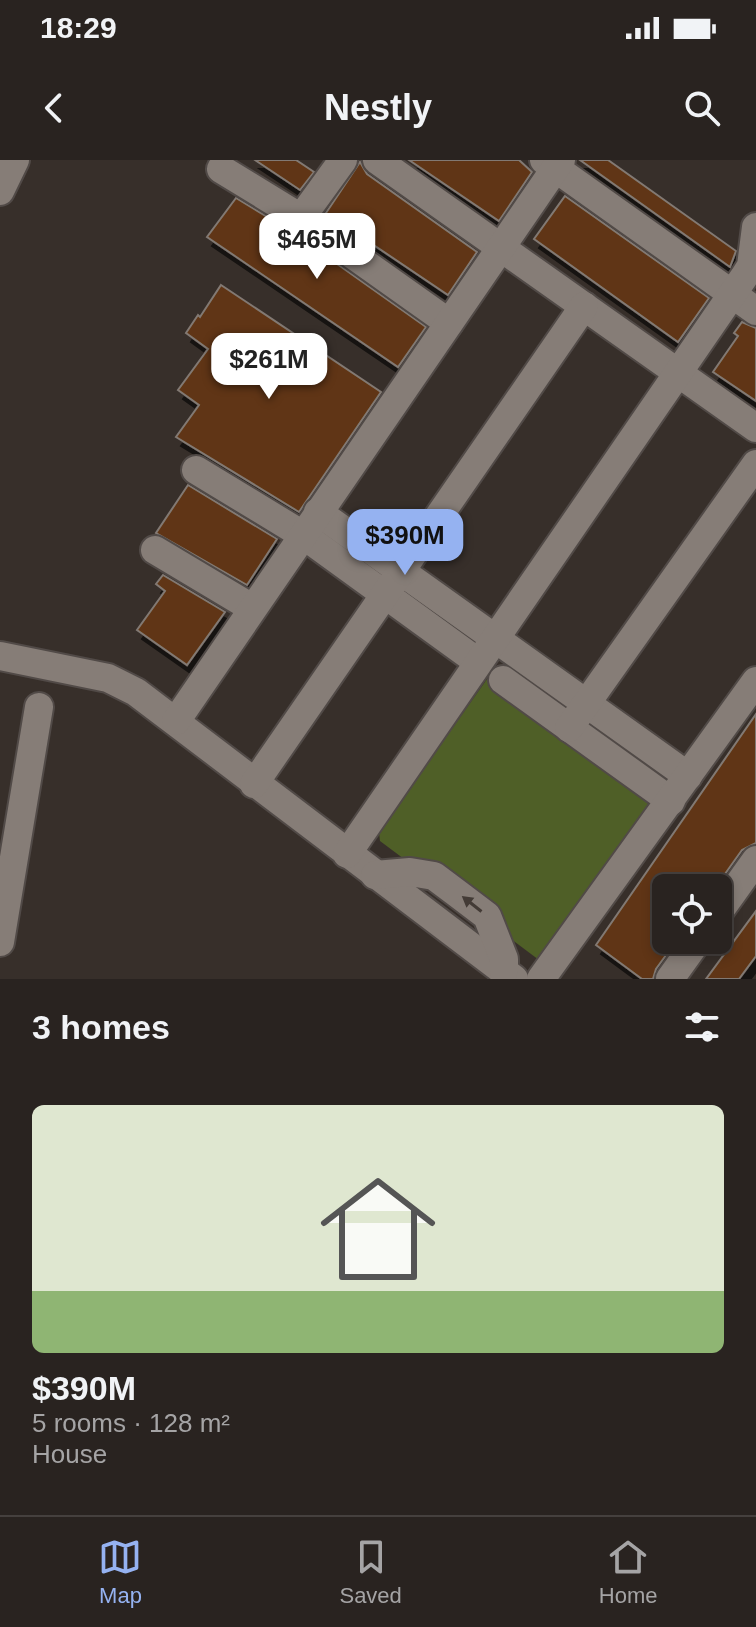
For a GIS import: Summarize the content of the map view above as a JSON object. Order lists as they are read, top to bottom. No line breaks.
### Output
{"page":{"status":"18:29","header":"Nestly","price":["$465M","$261M","$390M"],"heading":"3 homes","list":[{"name":"$390M","note":"5 rooms · 128 m² · House"}],"tabs":["Map","Saved","Home"]}}
